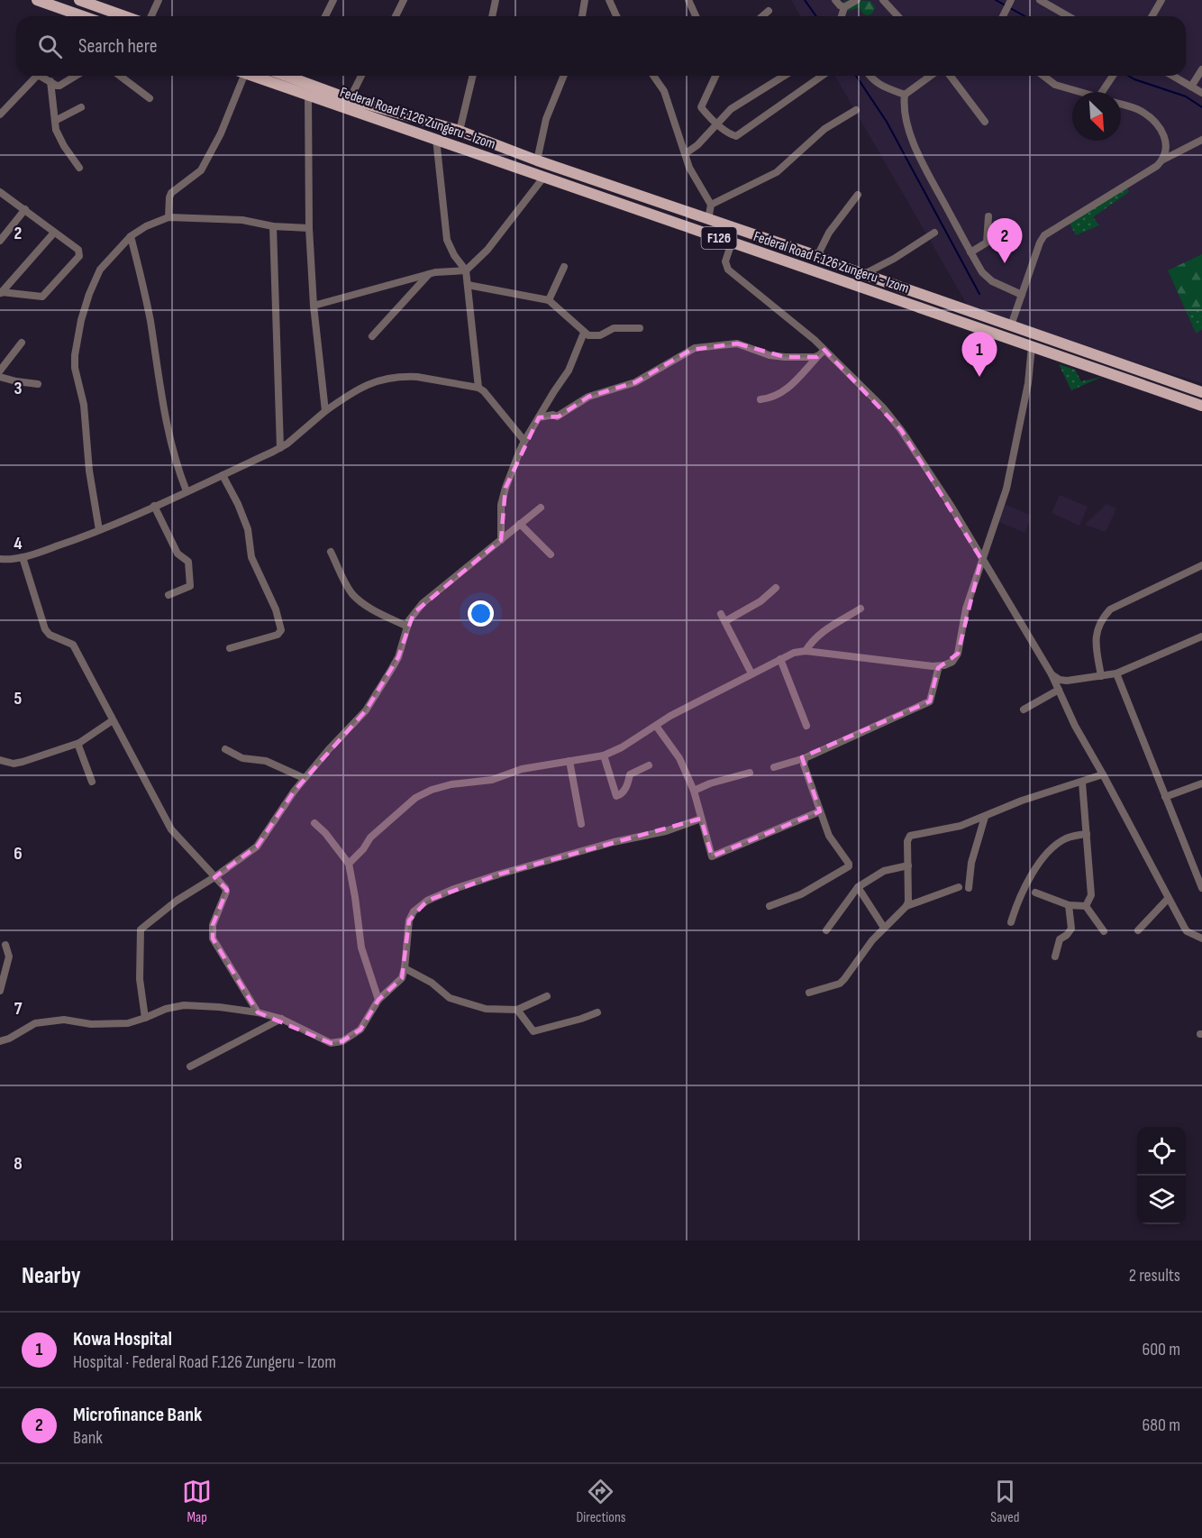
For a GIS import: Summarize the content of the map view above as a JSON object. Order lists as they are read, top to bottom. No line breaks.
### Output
{"streets":{"main road":["Federal Road F.126 Zungeru - Izom","F126"]},"north":"bottom right","page":{"search":"Search here","pins":["2","1"],"heading":["Nearby","2 results"],"list":[{"mark":"1","name":"Kowa Hospital","note":"Hospital · Federal Road F.126 Zungeru - Izom","value":"600 m"},{"mark":"2","name":"Microfinance Bank","note":"Bank","value":"680 m"}],"nav":["Map","Directions","Saved"]},"grid":{"rows":["2","3","4","5","6","7","8"]}}
